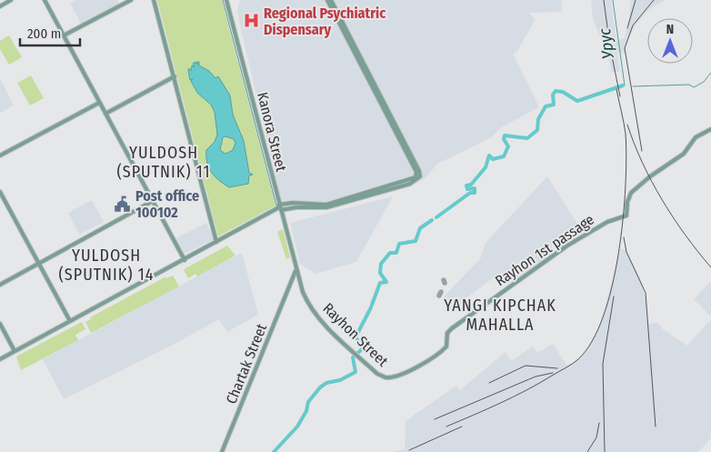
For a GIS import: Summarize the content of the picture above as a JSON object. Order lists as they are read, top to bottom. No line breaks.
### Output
{"streets":{"street":["Kanora Street","Rayhon 1st passage","Rayhon Street","Chartak Street"]},"crossings":[["Kanora Street","Rayhon Street"],["Kanora Street","Chartak Street"],["Rayhon 1st passage","Rayhon Street"],["Rayhon Street","Chartak Street"]],"districts":["YULDOSH (SPUTNIK) 11","YULDOSH (SPUTNIK) 14","YANGI KIPCHAK MAHALLA"],"water":["Урус"],"places":{"hospital":["Regional Psychiatric Dispensary"],"public building":["Post office 100102"]},"scale_bar":"200 m","north":"top"}
